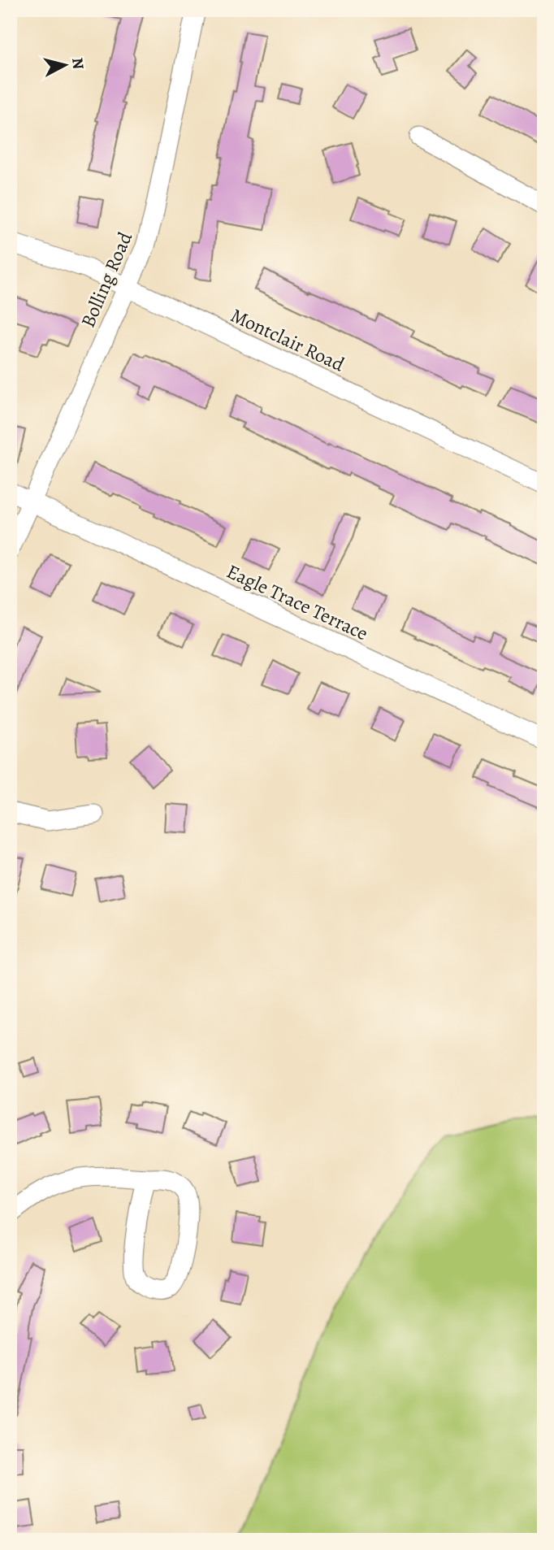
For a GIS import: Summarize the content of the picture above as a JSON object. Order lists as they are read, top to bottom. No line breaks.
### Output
{"streets":{"street":["Bolling Road","Montclair Road","Eagle Trace Terrace"]},"crossings":[["Bolling Road","Montclair Road"],["Bolling Road","Eagle Trace Terrace"]],"north":"right"}
